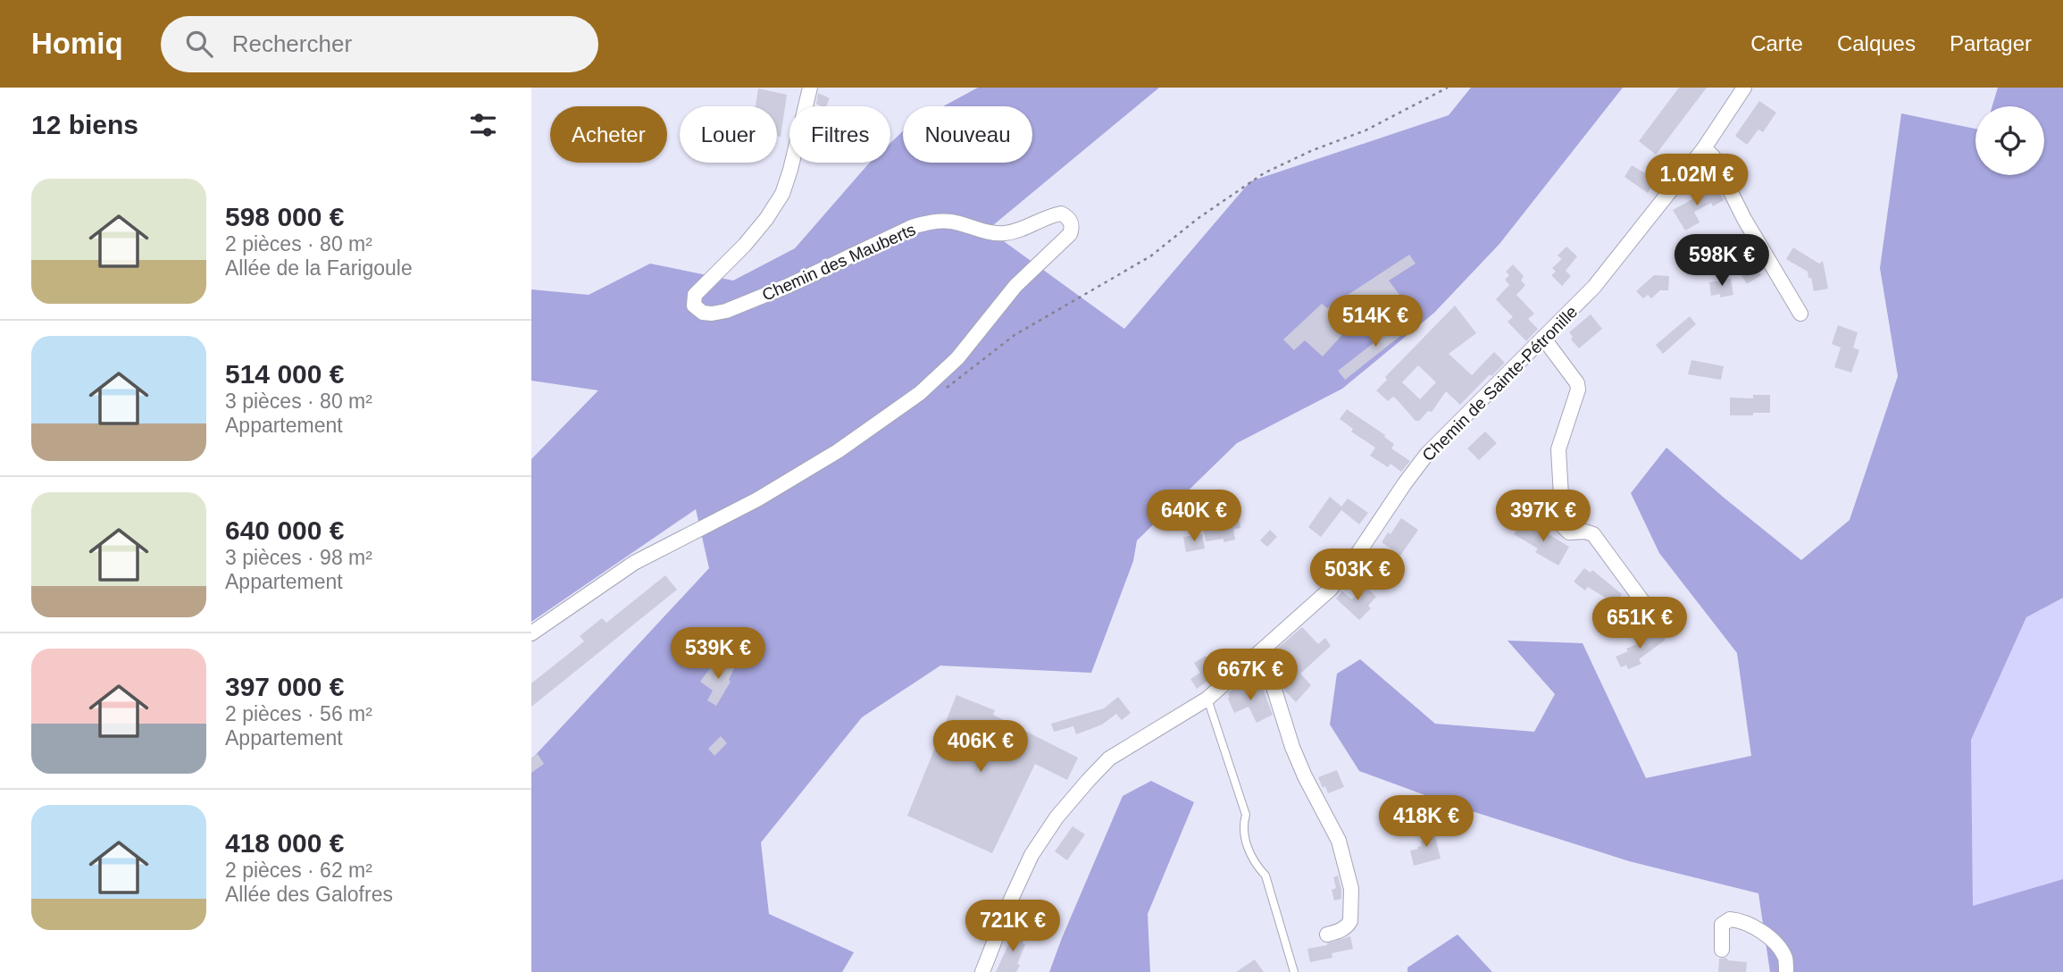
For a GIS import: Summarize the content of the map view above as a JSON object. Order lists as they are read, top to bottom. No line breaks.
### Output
{"streets":{"street":["Chemin des Mauberts","Chemin de Sainte-Pétronille"]},"page":{"header":"Homiq","search":"Rechercher","nav":["Carte","Calques","Partager"],"heading":"12 biens","chip":["Acheter","Louer","Filtres","Nouveau"],"price":["1.02M €","598K €","514K €","640K €","397K €","503K €","651K €","539K €","667K €","406K €","418K €","721K €"],"list":[{"name":"598 000 €","note":"2 pièces · 80 m² · Allée de la Farigoule"},{"name":"514 000 €","note":"3 pièces · 80 m² · Appartement"},{"name":"640 000 €","note":"3 pièces · 98 m² · Appartement"},{"name":"397 000 €","note":"2 pièces · 56 m² · Appartement"},{"name":"418 000 €","note":"2 pièces · 62 m² · Allée des Galofres"}]}}
